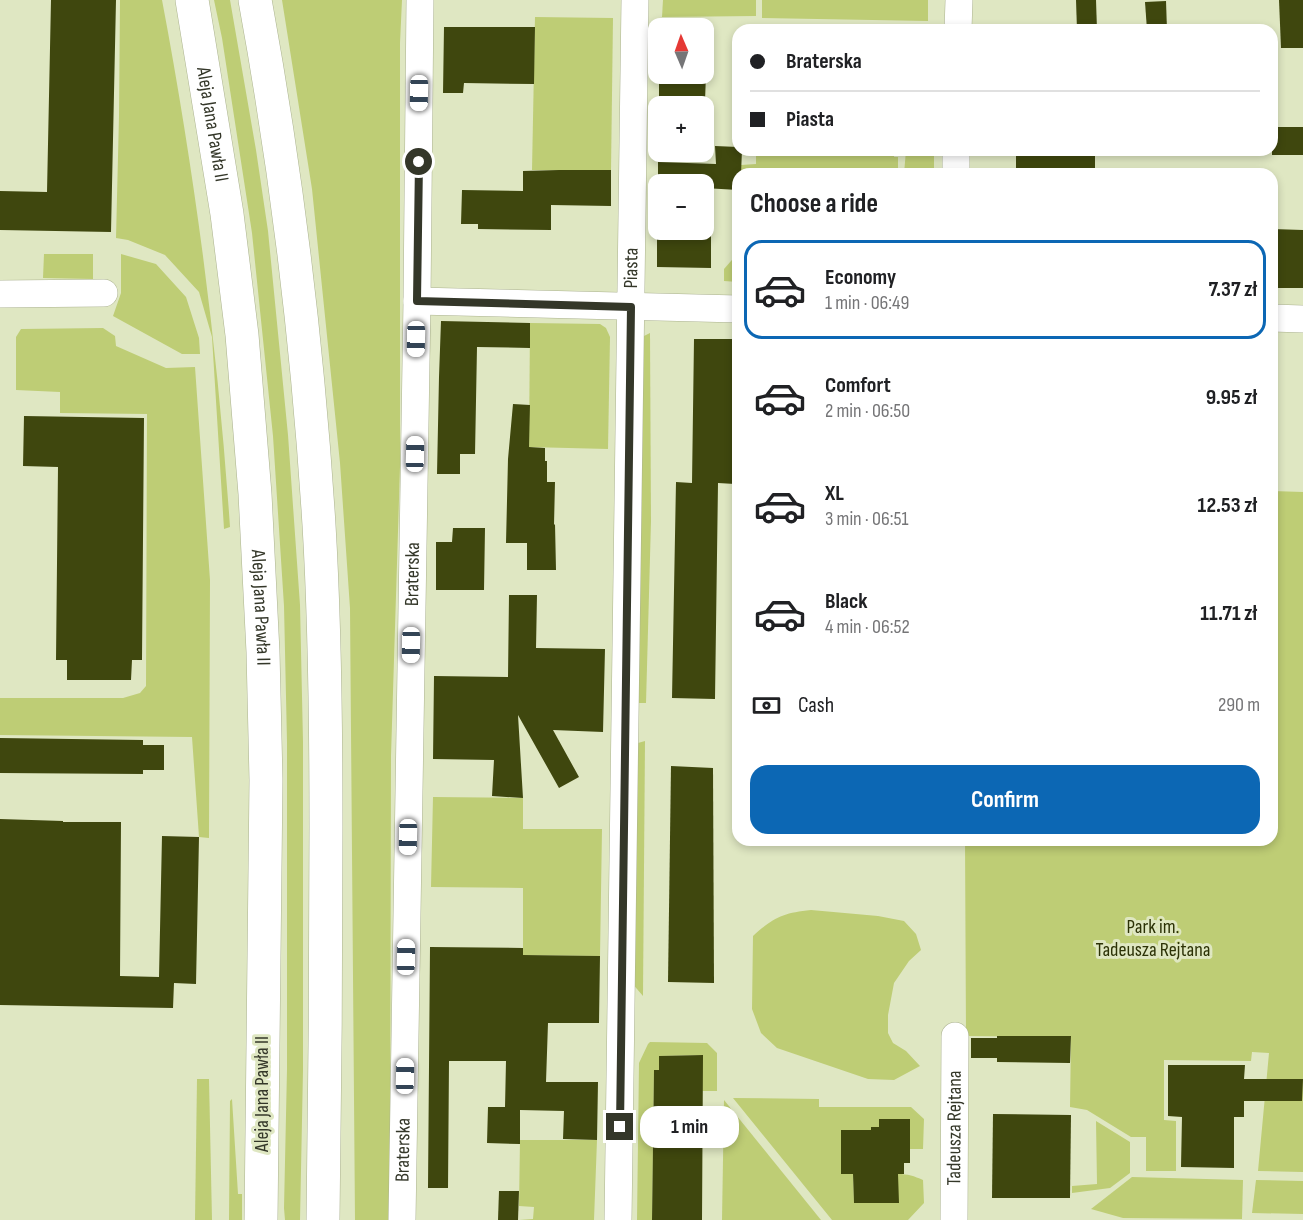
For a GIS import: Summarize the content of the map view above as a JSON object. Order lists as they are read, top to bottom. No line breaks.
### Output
{"streets":{"main road":["Aleja Jana Pawła II"],"street":["Piasta","Braterska","Tadeusza Rejtana"]},"parks":["Park im. Tadeusza Rejtana"],"north":"top","page":{"map_buttons":["+","−"],"banner":["Braterska","Piasta"],"heading":"Choose a ride","list":[{"name":"Economy","note":"1 min · 06:49","value":"7.37 zł"},{"name":"Comfort","note":"2 min · 06:50","value":"9.95 zł"},{"name":"XL","note":"3 min · 06:51","value":"12.53 zł"},{"name":"Black","note":"4 min · 06:52","value":"11.71 zł"}],"pay":["Cash","290 m"],"buttons":"Confirm","bubble":"1 min"}}
